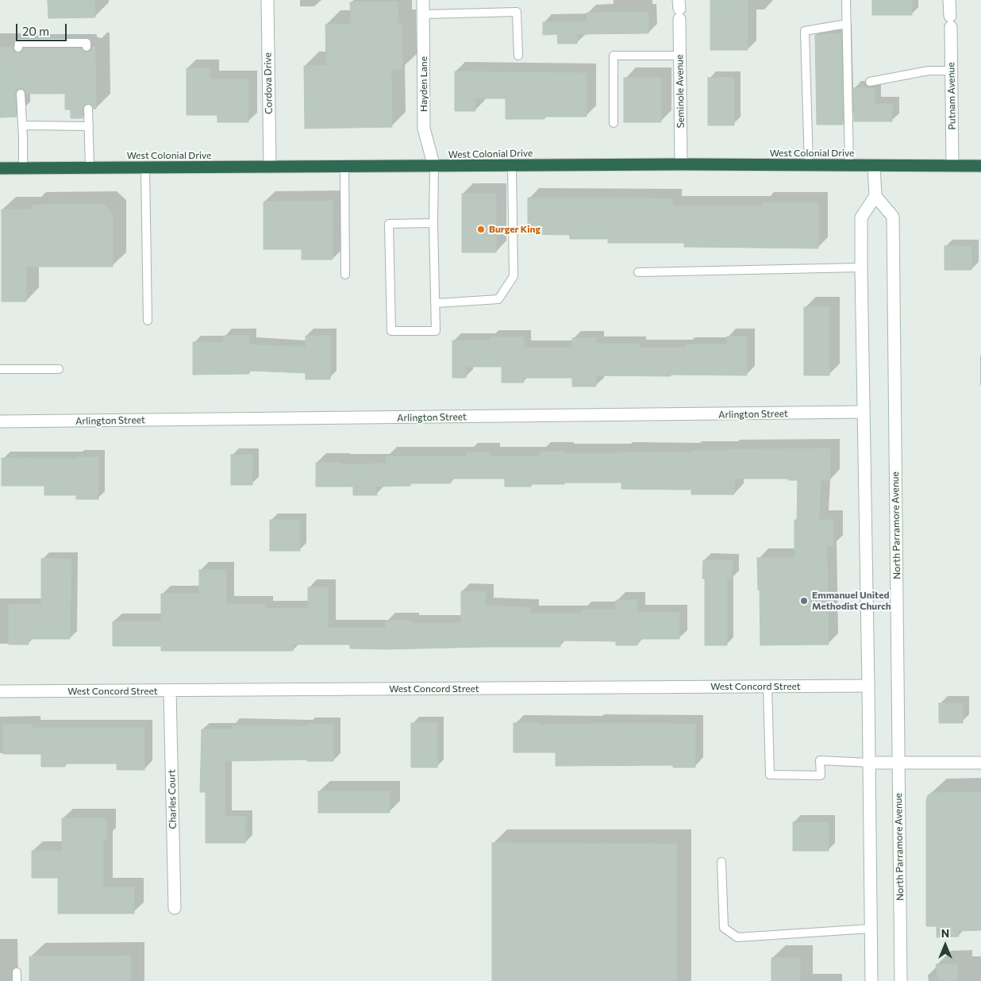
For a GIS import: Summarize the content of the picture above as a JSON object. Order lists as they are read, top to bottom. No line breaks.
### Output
{"streets":{"highway":["West Colonial Drive"],"street":["Cordova Drive","Hayden Lane","Seminole Avenue","Putnam Avenue","Arlington Street","North Parramore Avenue","West Concord Street","Charles Court"]},"crossings":[["Cordova Drive","West Colonial Drive"],["Hayden Lane","West Colonial Drive"],["Seminole Avenue","West Colonial Drive"],["Putnam Avenue","West Colonial Drive"],["West Concord Street","Charles Court"]],"places":["Burger King","Emmanuel United Methodist Church"],"scale_bar":"20 m","north":"top"}
